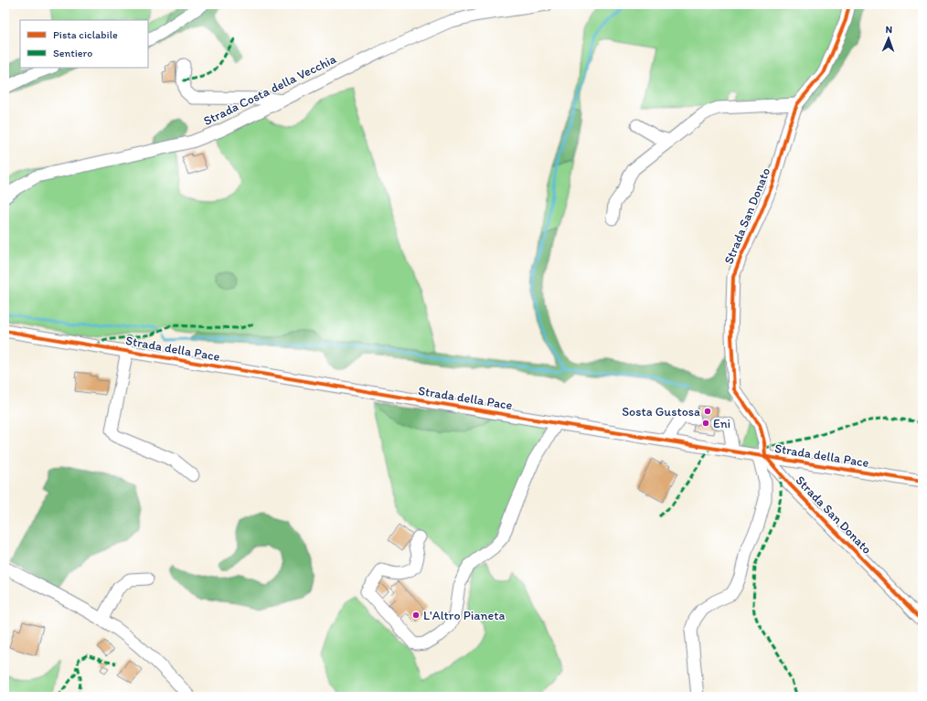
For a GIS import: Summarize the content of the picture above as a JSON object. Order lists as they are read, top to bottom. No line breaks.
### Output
{"streets":{"street":["Strada Costa della Vecchia","Strada San Donato","Strada della Pace"]},"crossings":[["Strada San Donato","Strada della Pace"]],"places":["Sosta Gustosa","Eni","L'Altro Pianeta"],"legend":["Pista ciclabile","Sentiero"],"north":"top"}
